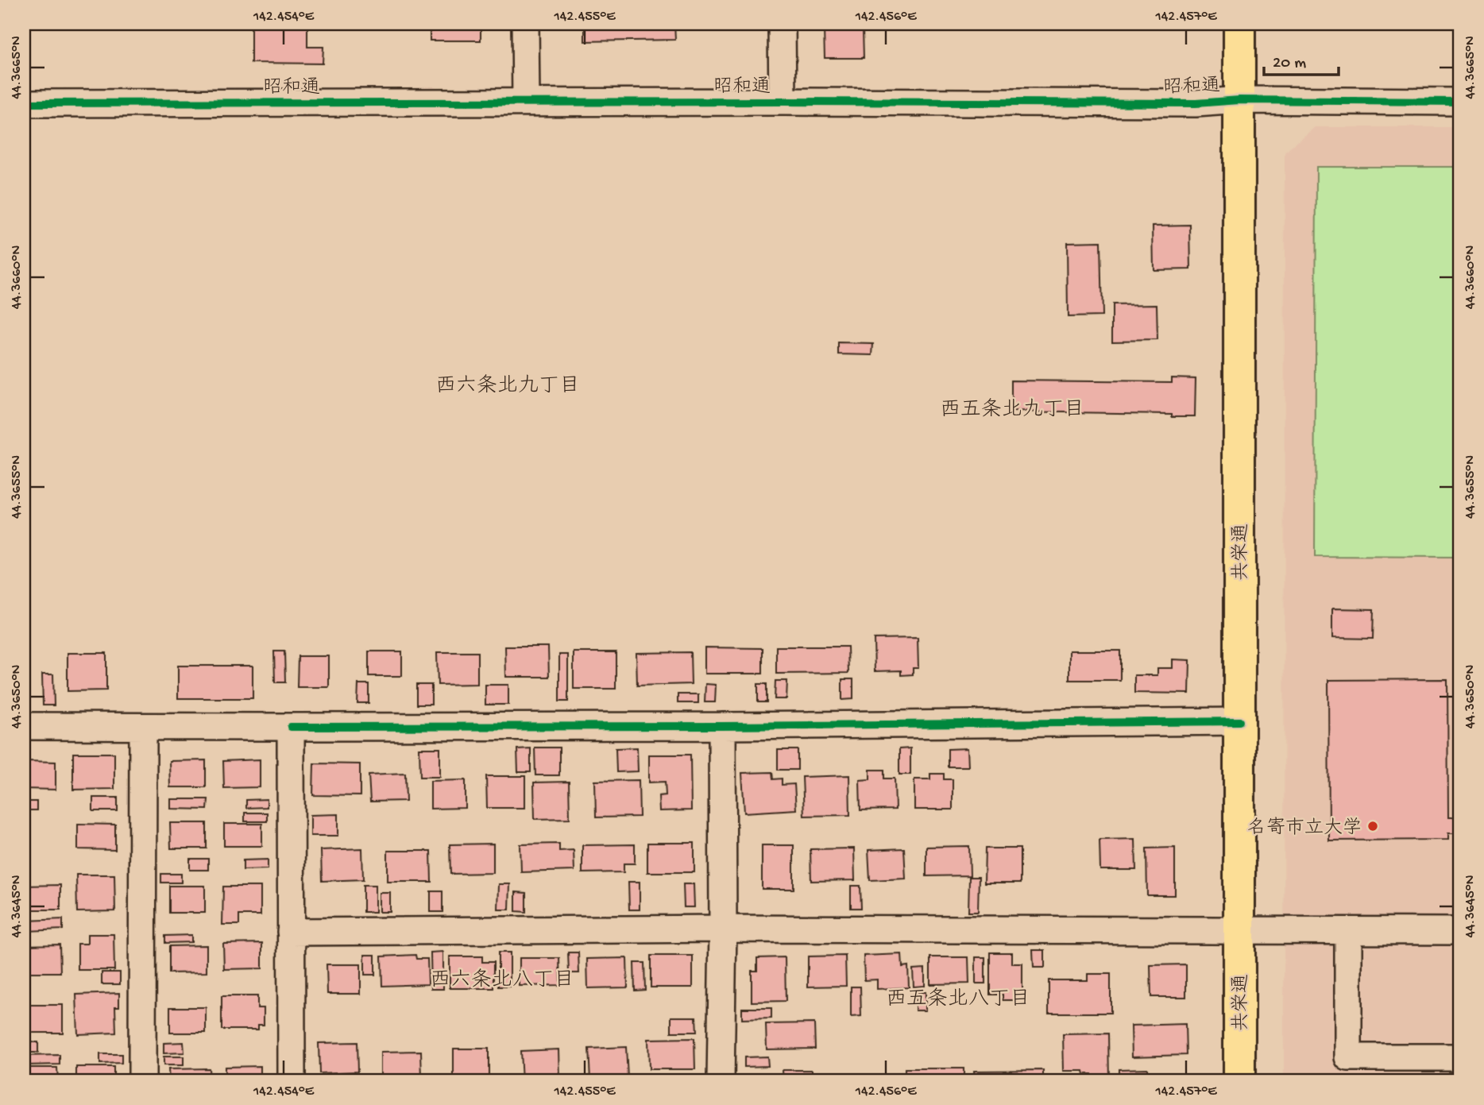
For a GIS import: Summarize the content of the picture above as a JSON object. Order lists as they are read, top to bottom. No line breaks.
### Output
{"streets":{"main road":["共栄通"],"street":["昭和通"]},"crossings":[["昭和通","共栄通"]],"districts":["西六条北九丁目","西五条北九丁目","西六条北八丁目","西五条北八丁目"],"places":["名寄市立大学"],"scale_bar":"20 m","coordinates":["142.454°E","142.455°E","142.456°E","142.457°E","44.3665°N","44.3660°N","44.3655°N","44.3650°N","44.3645°N"]}
